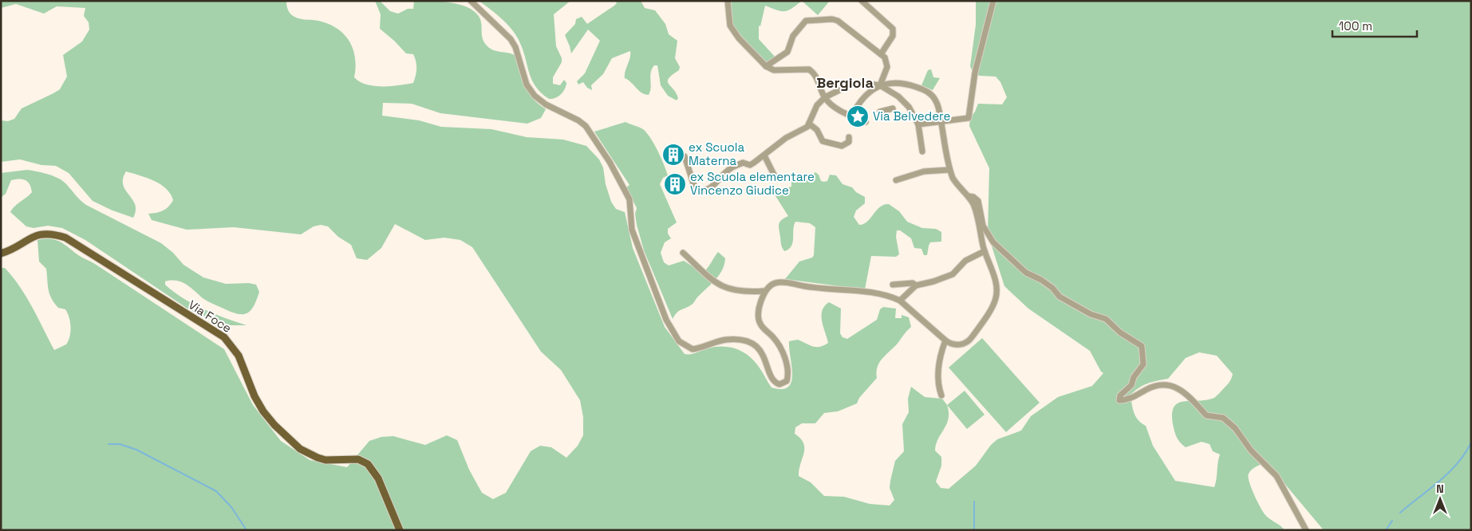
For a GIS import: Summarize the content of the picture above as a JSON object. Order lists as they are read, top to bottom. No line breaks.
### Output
{"streets":{"main road":["Via Foce"]},"districts":["Bergiola"],"places":{"place":["Via Belvedere"],"building":["ex Scuola Materna","ex Scuola elementare Vincenzo Giudice"]},"scale_bar":"100 m","north":"top"}
